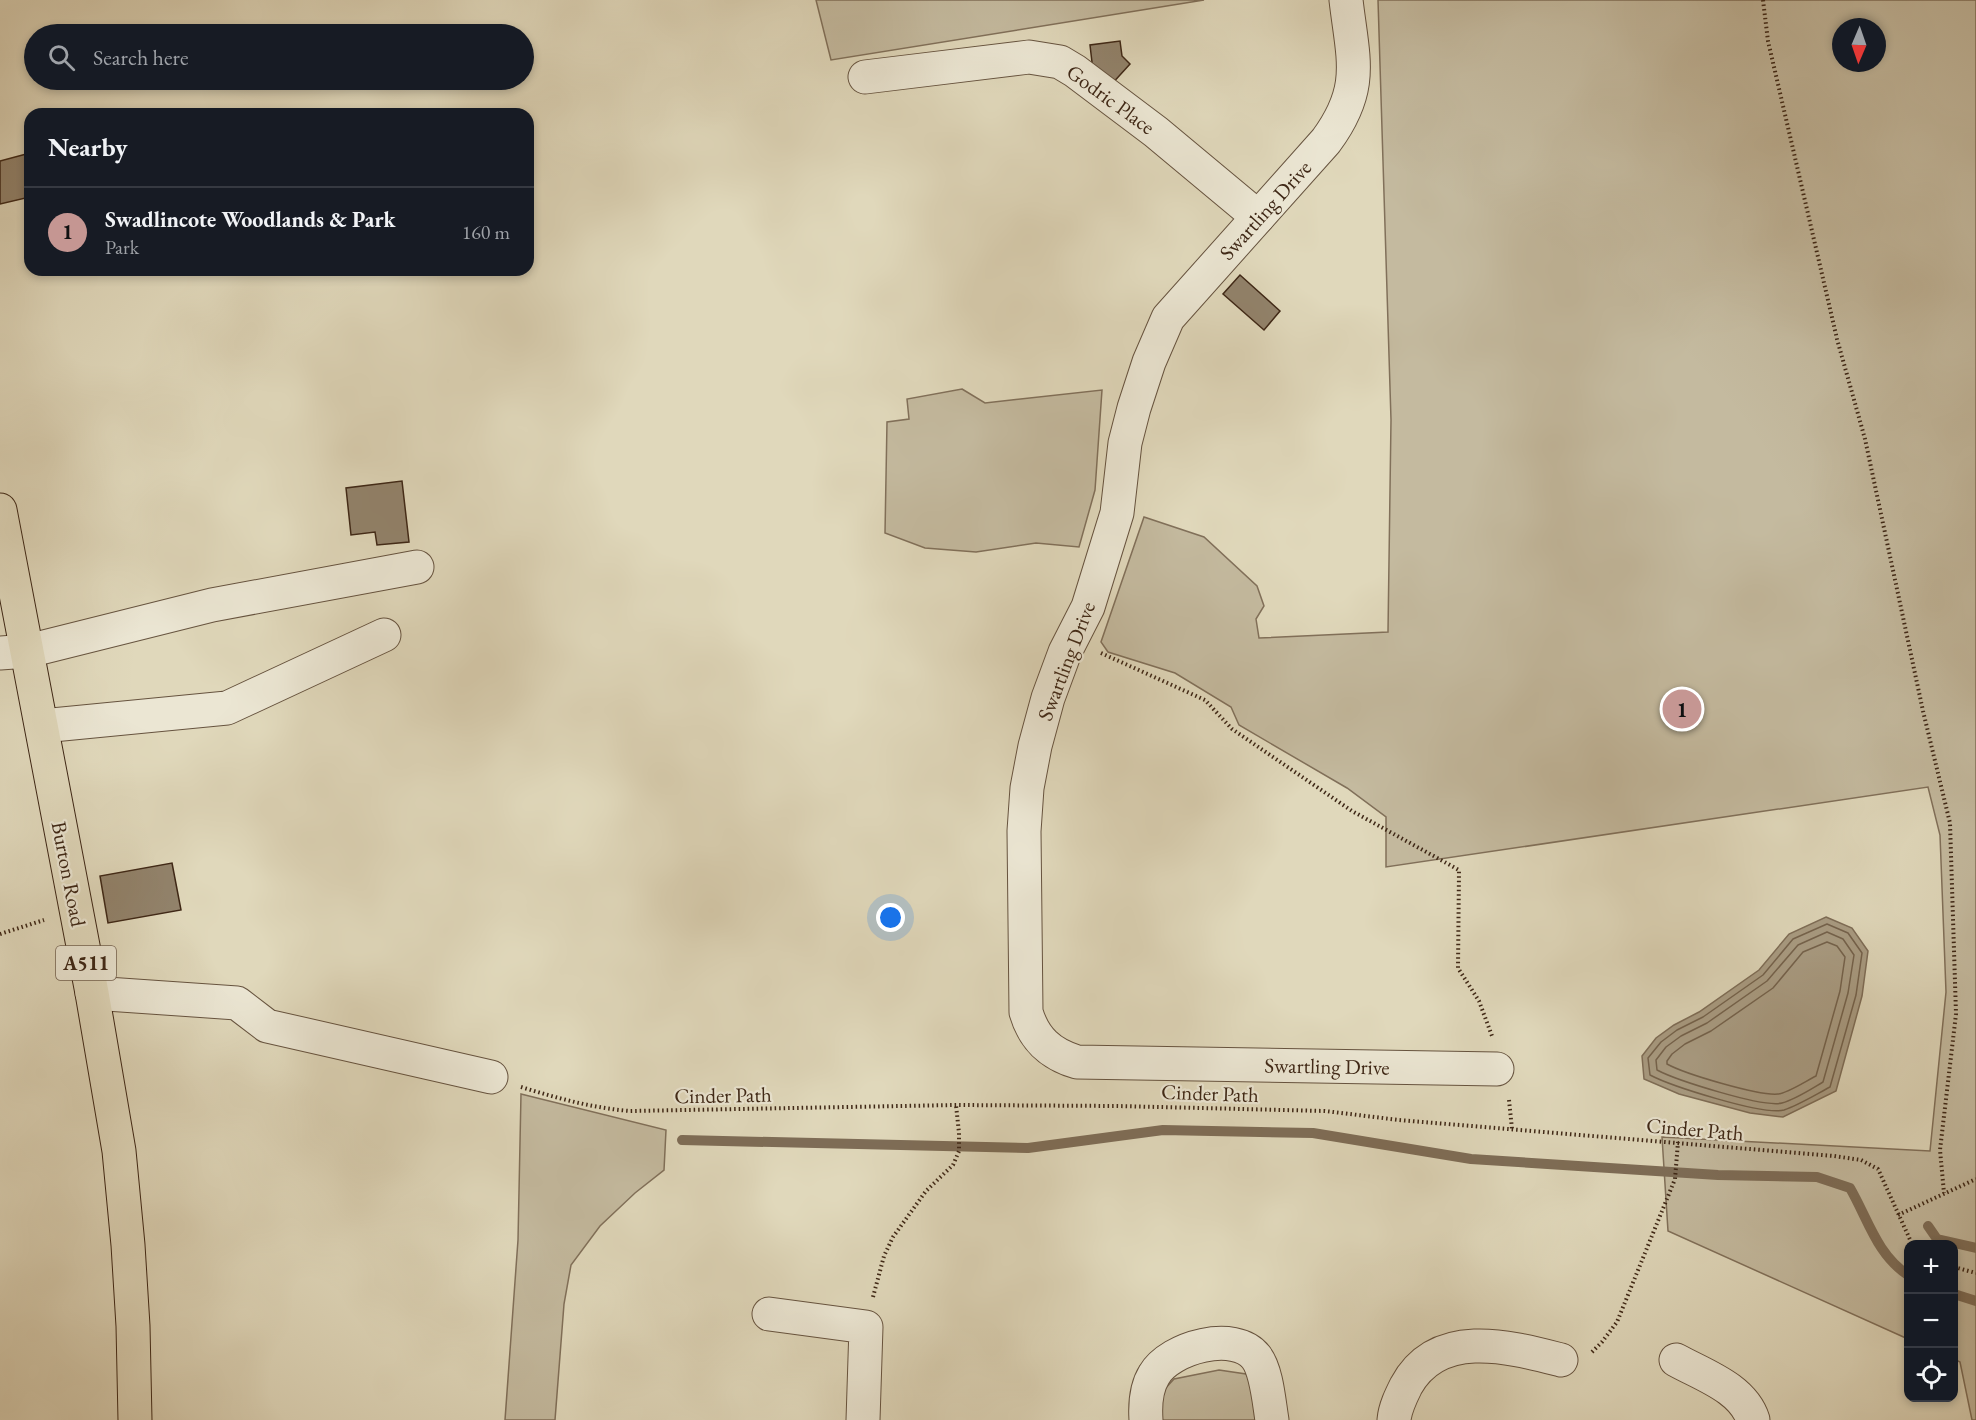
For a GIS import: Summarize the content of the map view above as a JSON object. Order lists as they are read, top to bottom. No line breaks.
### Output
{"streets":{"highway":["Burton Road","A511"],"street":["Godric Place","Swartling Drive"],"path":["Cinder Path"]},"crossings":[["Godric Place","Swartling Drive"]],"north":"bottom","page":{"search":"Search here","heading":"Nearby","list":[{"mark":"1","name":"Swadlincote Woodlands & Park","note":"Park","value":"160 m"}],"pins":"1","map_buttons":["+","−"]}}
